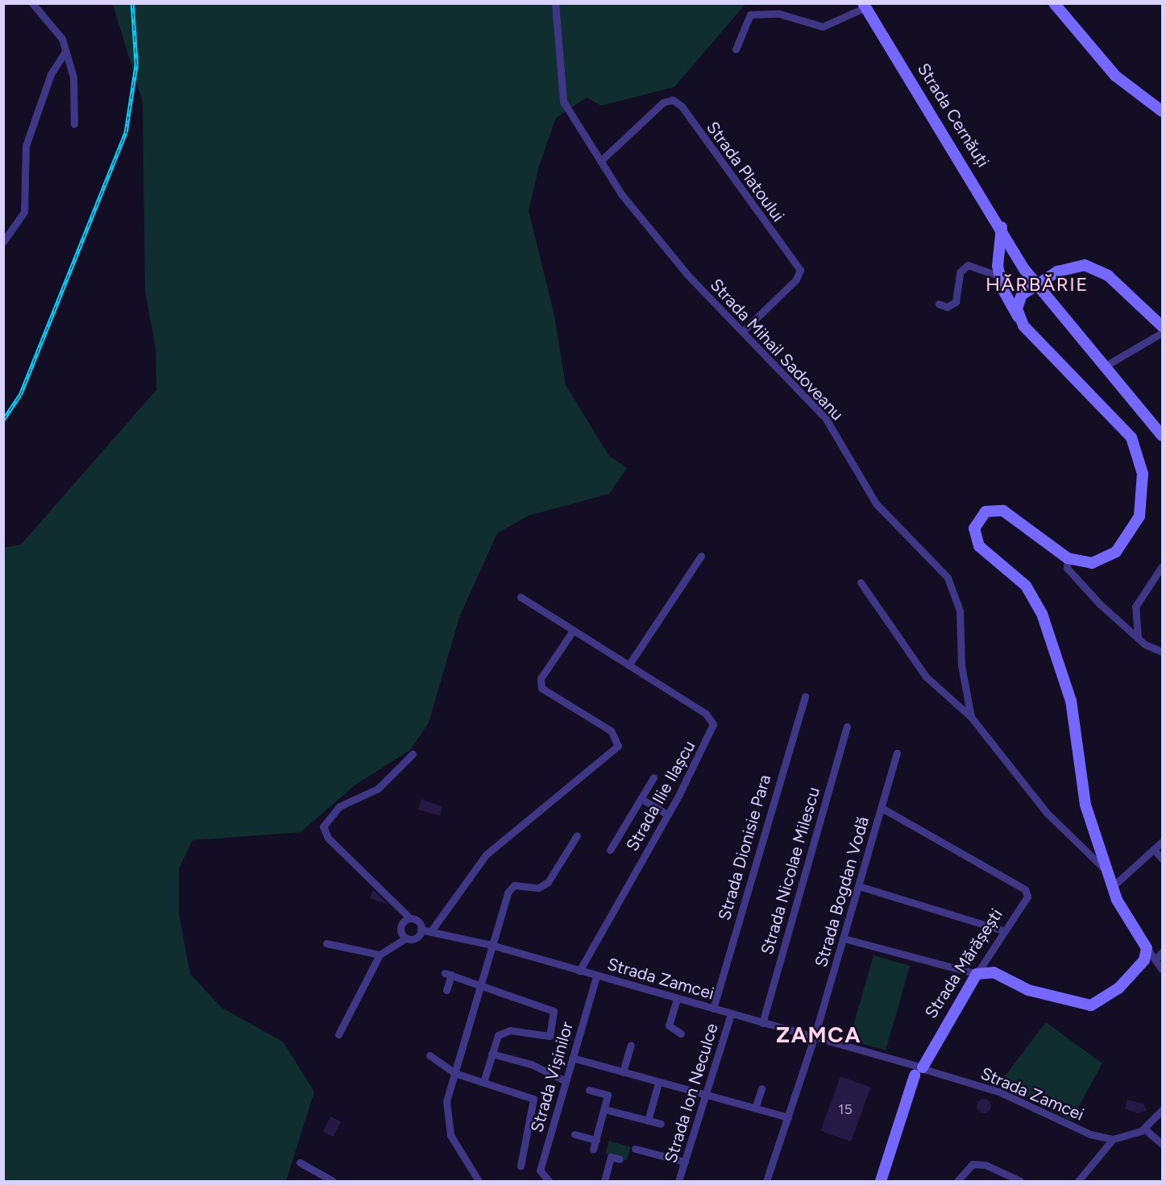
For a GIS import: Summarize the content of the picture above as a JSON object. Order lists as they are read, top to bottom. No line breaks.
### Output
{"streets":{"street":["Strada Cernăuți","Strada Platoului","Strada Mihail Sadoveanu","Strada Ilie Ilașcu","Strada Dionisie Para","Strada Nicolae Milescu","Strada Bogdan Vodă","Strada Mărășești","Strada Zamcei","Strada Vișinilor","Strada Ion Neculce"]},"crossings":[["Strada Platoului","Strada Mihail Sadoveanu"],["Strada Ilie Ilașcu","Strada Zamcei"],["Strada Dionisie Para","Strada Zamcei"],["Strada Nicolae Milescu","Strada Zamcei"],["Strada Bogdan Vodă","Strada Mărășești"],["Strada Bogdan Vodă","Strada Zamcei"],["Strada Mărășești","Strada Zamcei"],["Strada Zamcei","Strada Vișinilor"],["Strada Zamcei","Strada Ion Neculce"]],"districts":["HĂRBĂRIE","ZAMCA"],"house_numbers":["15"]}
